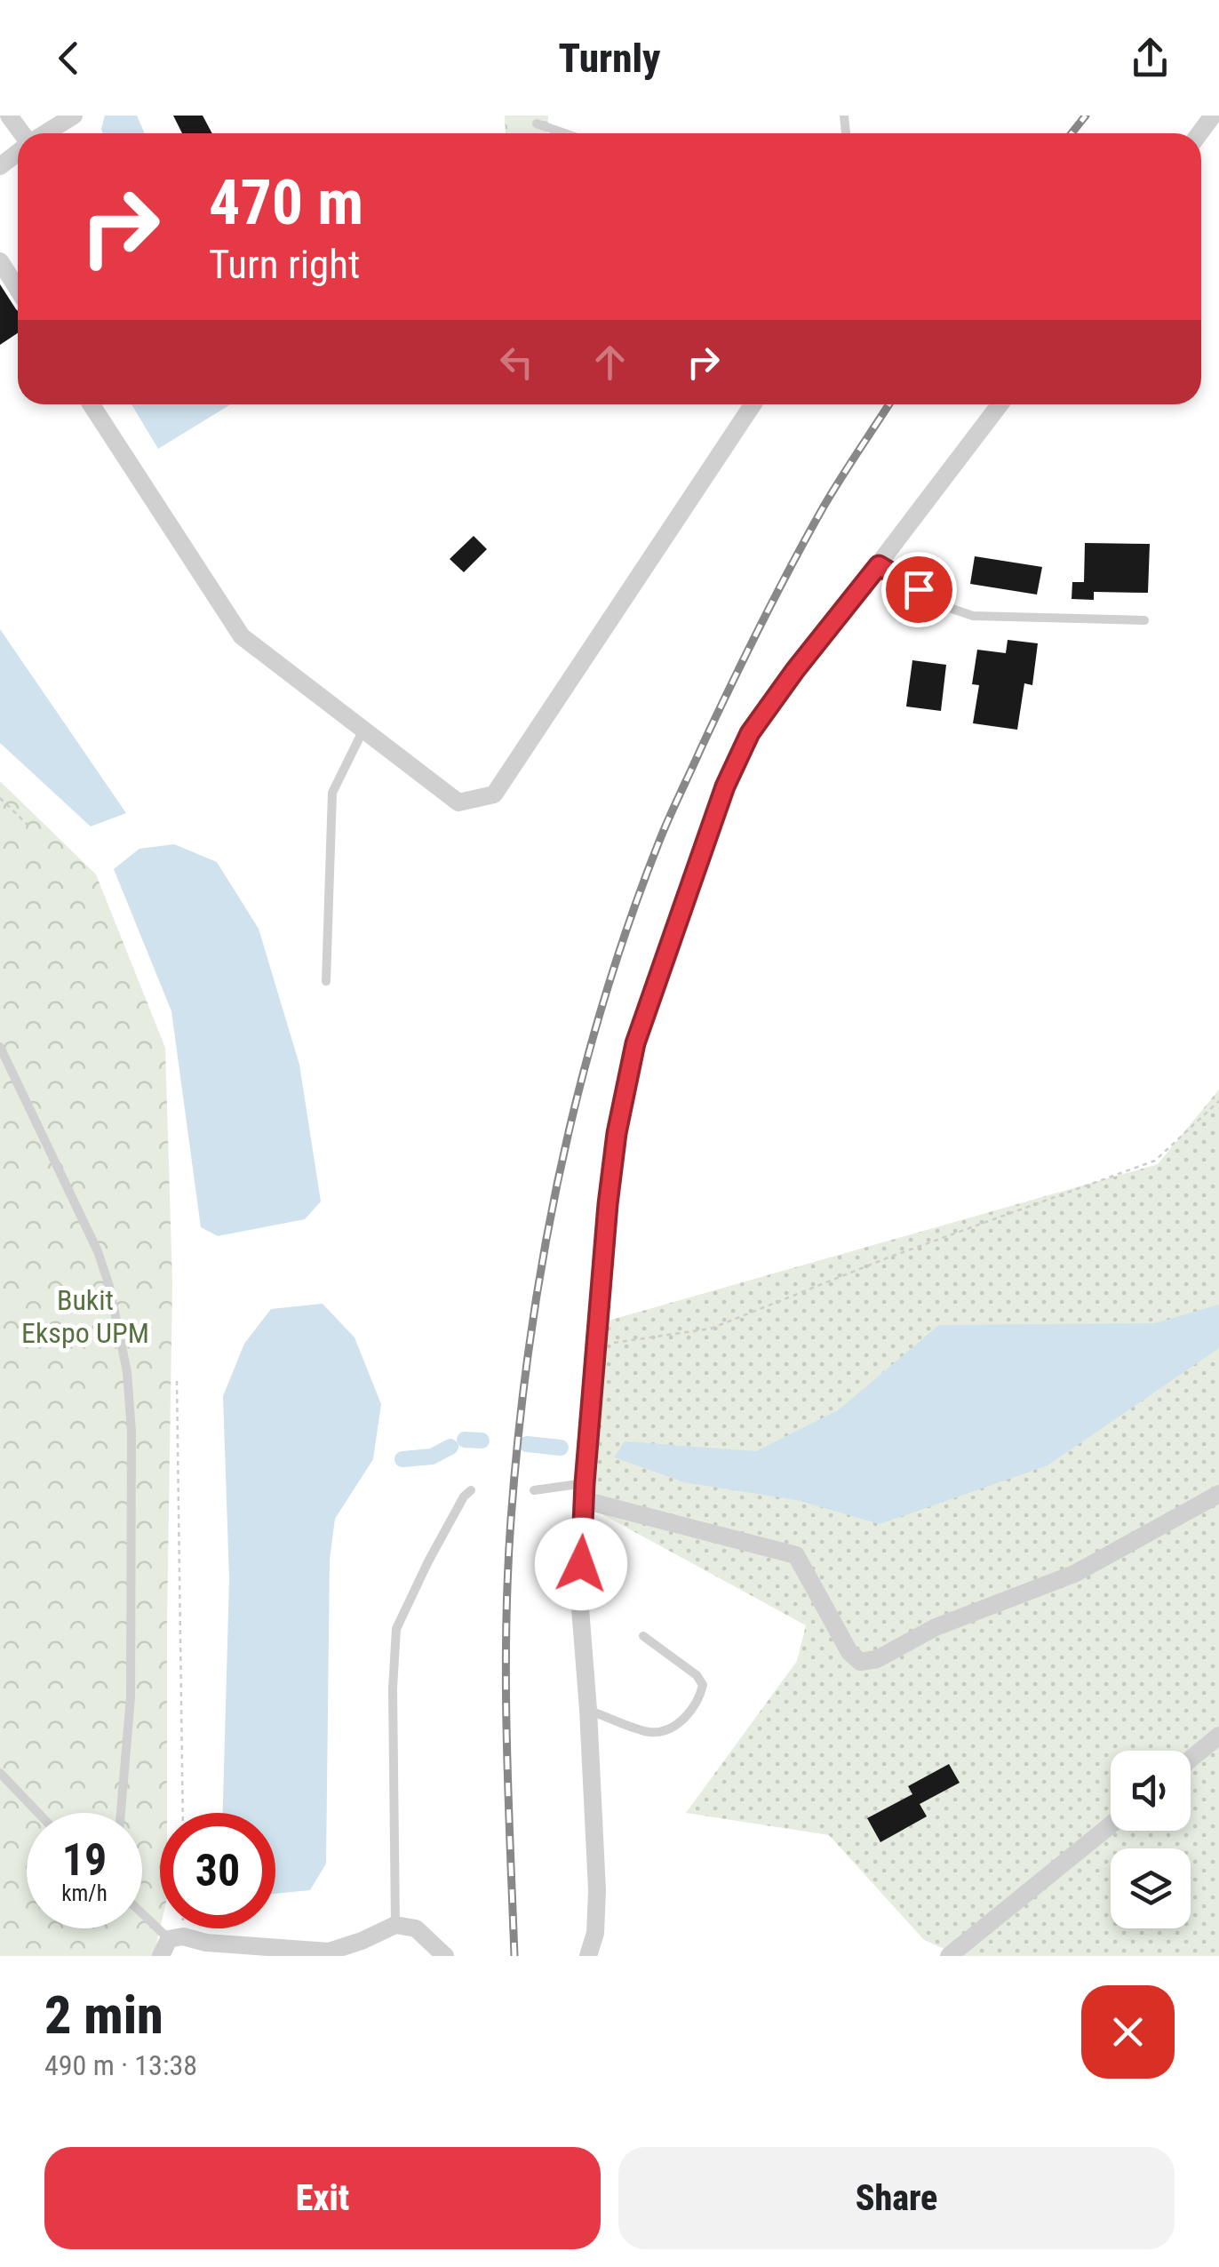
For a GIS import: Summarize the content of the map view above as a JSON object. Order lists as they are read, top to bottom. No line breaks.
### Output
{"parks":["Bukit Ekspo UPM"],"page":{"header":"Turnly","turn":["470 m","Turn right"],"speed":"19 km/h","limit":"30","heading":["2 min","490 m · 13:38"],"buttons":["Exit","Share"]}}
